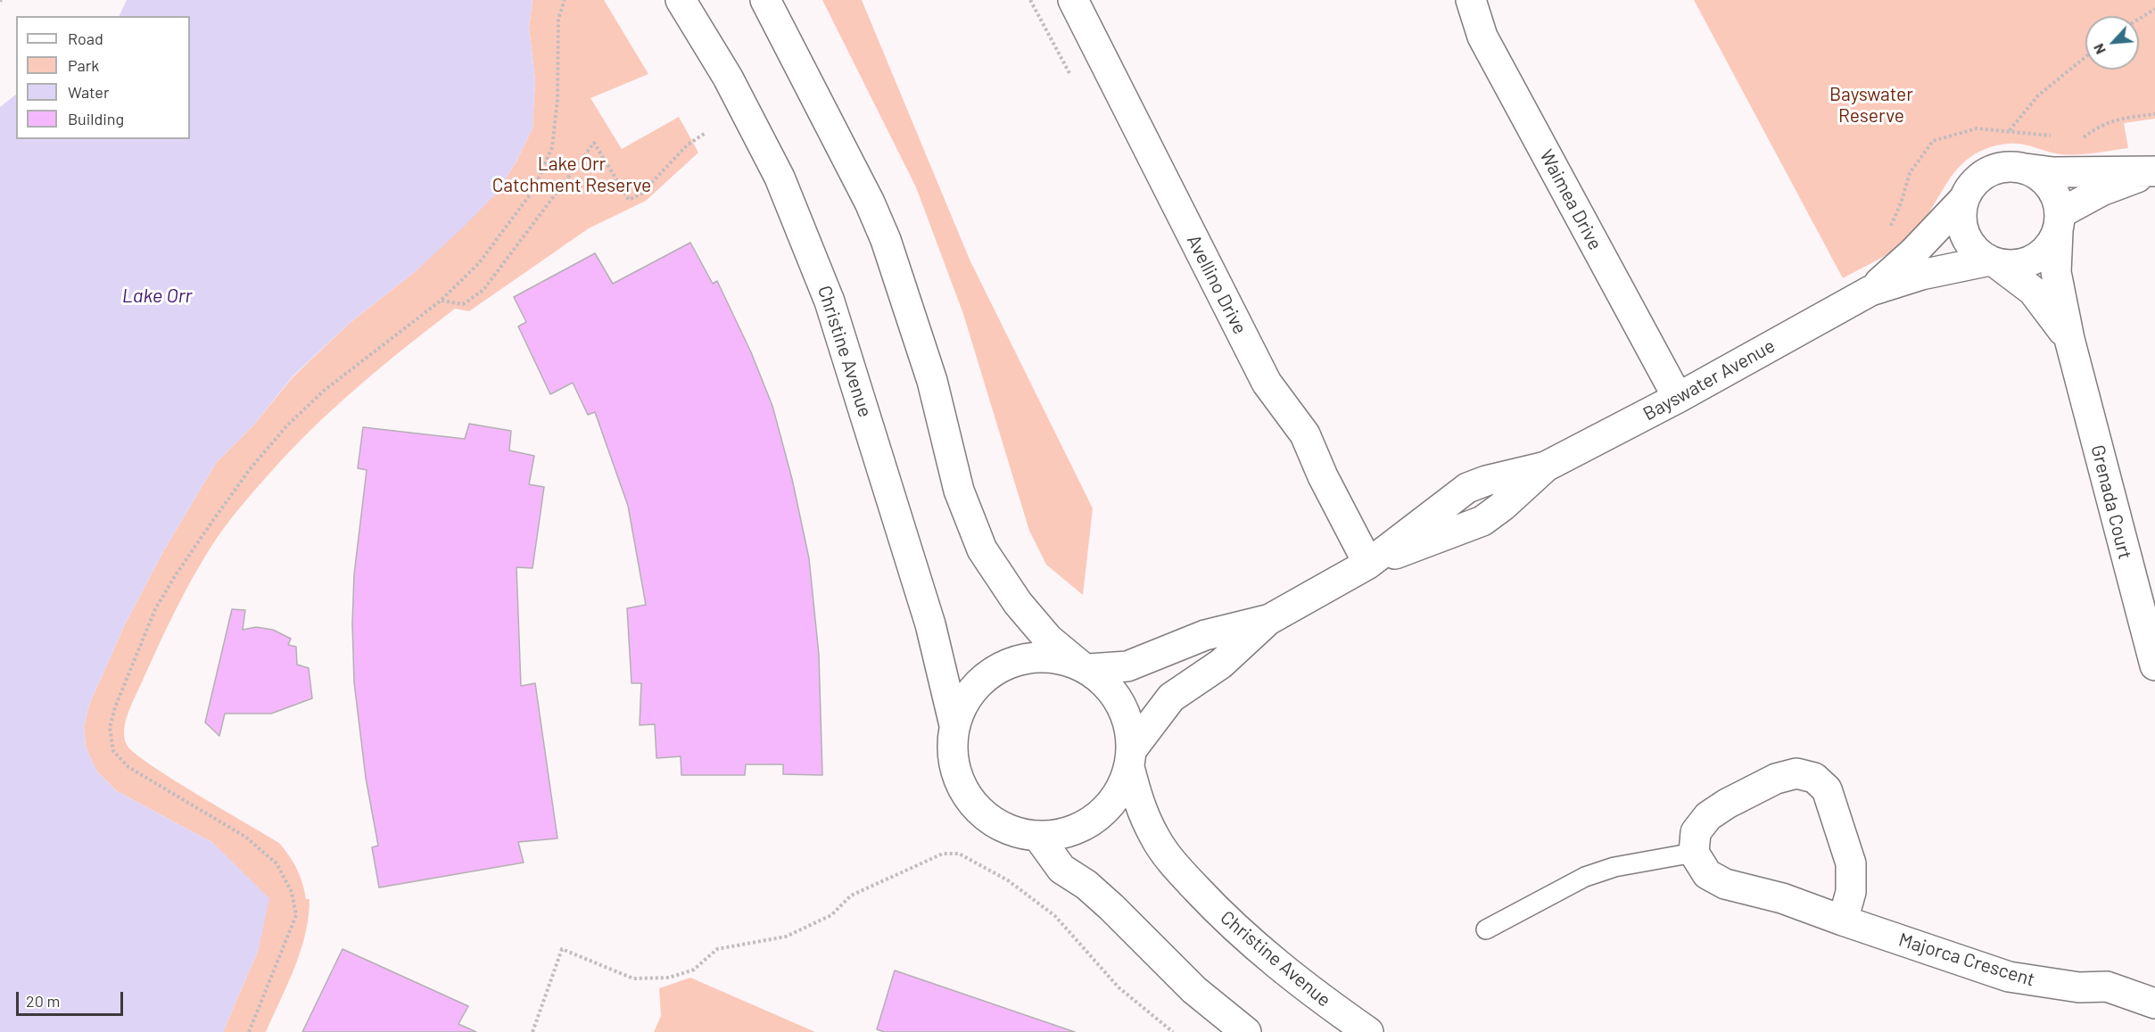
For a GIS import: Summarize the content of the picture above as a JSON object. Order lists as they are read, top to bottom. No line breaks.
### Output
{"streets":{"street":["Waimea Drive","Avellino Drive","Christine Avenue","Bayswater Avenue","Grenada Court","Majorca Crescent"]},"crossings":[["Waimea Drive","Bayswater Avenue"],["Avellino Drive","Bayswater Avenue"],["Christine Avenue","Bayswater Avenue"],["Bayswater Avenue","Grenada Court"]],"water":["Lake Orr"],"parks":["Bayswater Reserve","Lake Orr Catchment Reserve"],"legend":["Road","Park","Water","Building"],"scale_bar":"20 m","north":"bottom left"}
